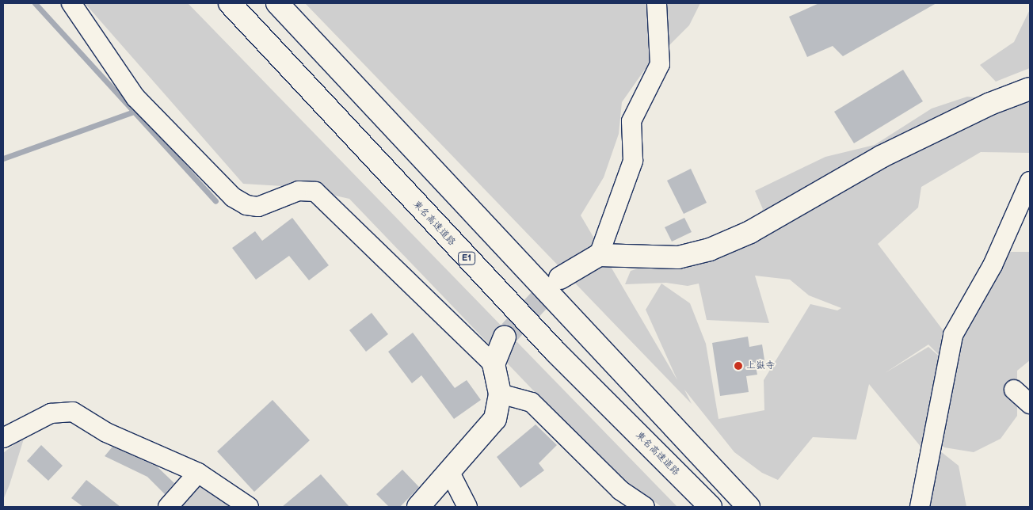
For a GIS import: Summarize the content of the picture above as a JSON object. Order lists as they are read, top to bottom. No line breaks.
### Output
{"streets":{"main road":["東名高速道路","E1"]},"places":["上嶽寺"]}
